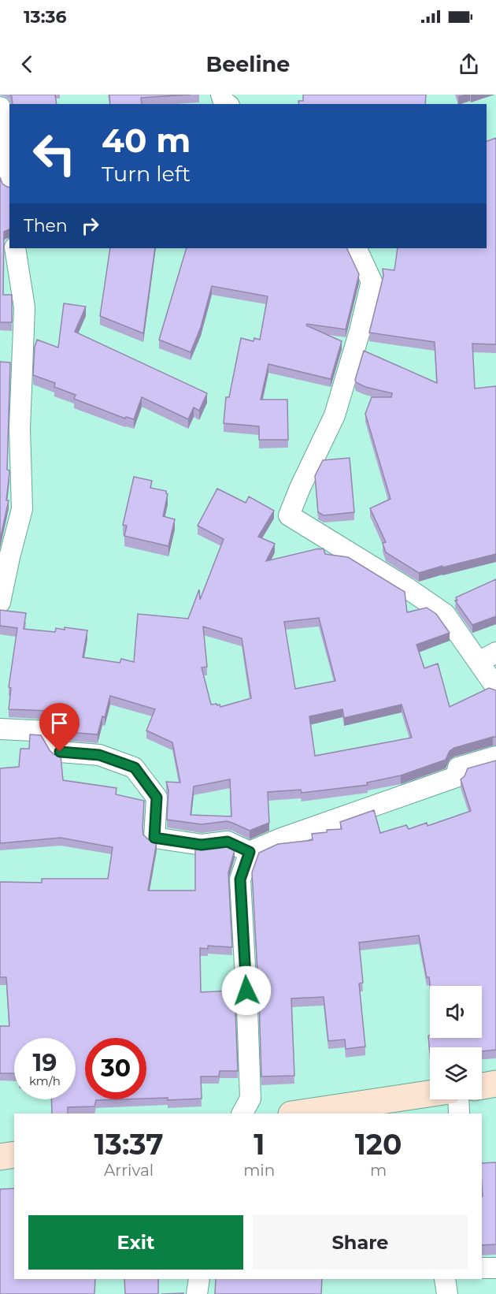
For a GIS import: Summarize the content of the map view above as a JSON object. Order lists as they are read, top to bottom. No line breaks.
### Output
{"page":{"status":"13:36","header":"Beeline","turn":["40 m","Turn left"],"then":"Then","speed":"19 km/h","limit":"30","eta":["13:37","Arrival","1","min","120","m"],"buttons":["Exit","Share"]}}
